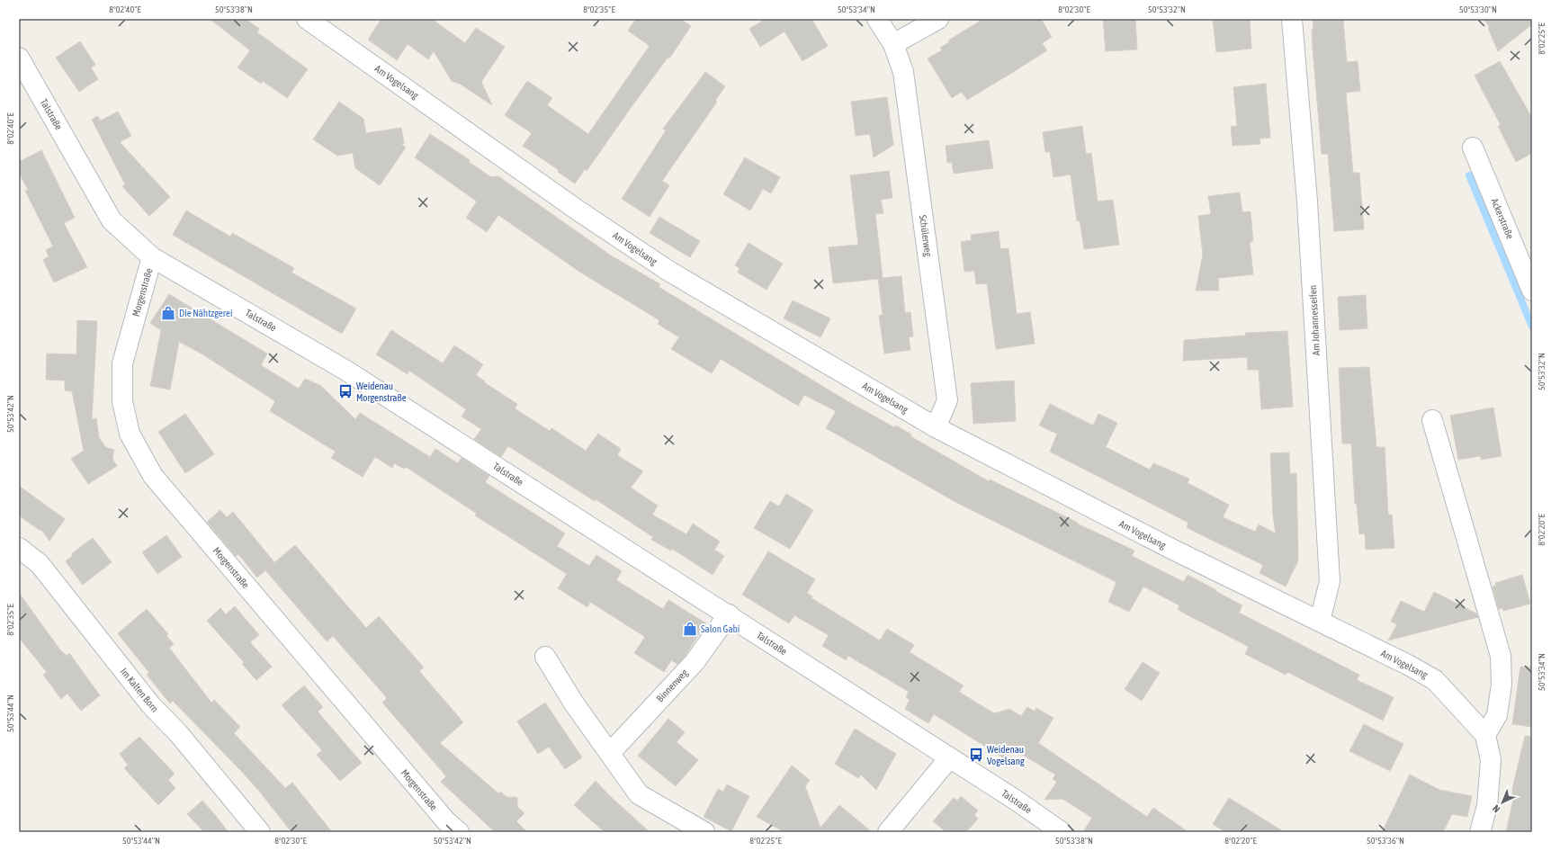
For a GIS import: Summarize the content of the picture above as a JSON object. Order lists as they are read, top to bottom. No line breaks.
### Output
{"streets":{"street":["Am Vogelsang","Talstraße","Ackerstraße","Schülerweg","Morgenstraße","Am Johannesseifen","Binnenweg","Im Kalten Born"]},"crossings":[["Am Vogelsang","Schülerweg"],["Am Vogelsang","Am Johannesseifen"],["Talstraße","Morgenstraße"],["Talstraße","Binnenweg"]],"places":{"shop":["Die Nähtzgerei","Salon Gabi"],"bus stop":["Weidenau Morgenstraße","Weidenau Vogelsang"]},"north":"bottom left","coordinates":["8°02'40\"E","50°53'38\"N","8°02'35\"E","50°53'34\"N","8°02'30\"E","50°53'32\"N","50°53'30\"N","8°02'25\"E","50°53'42\"N","8°02'20\"E","50°53'44\"N","50°53'36\"N"]}
